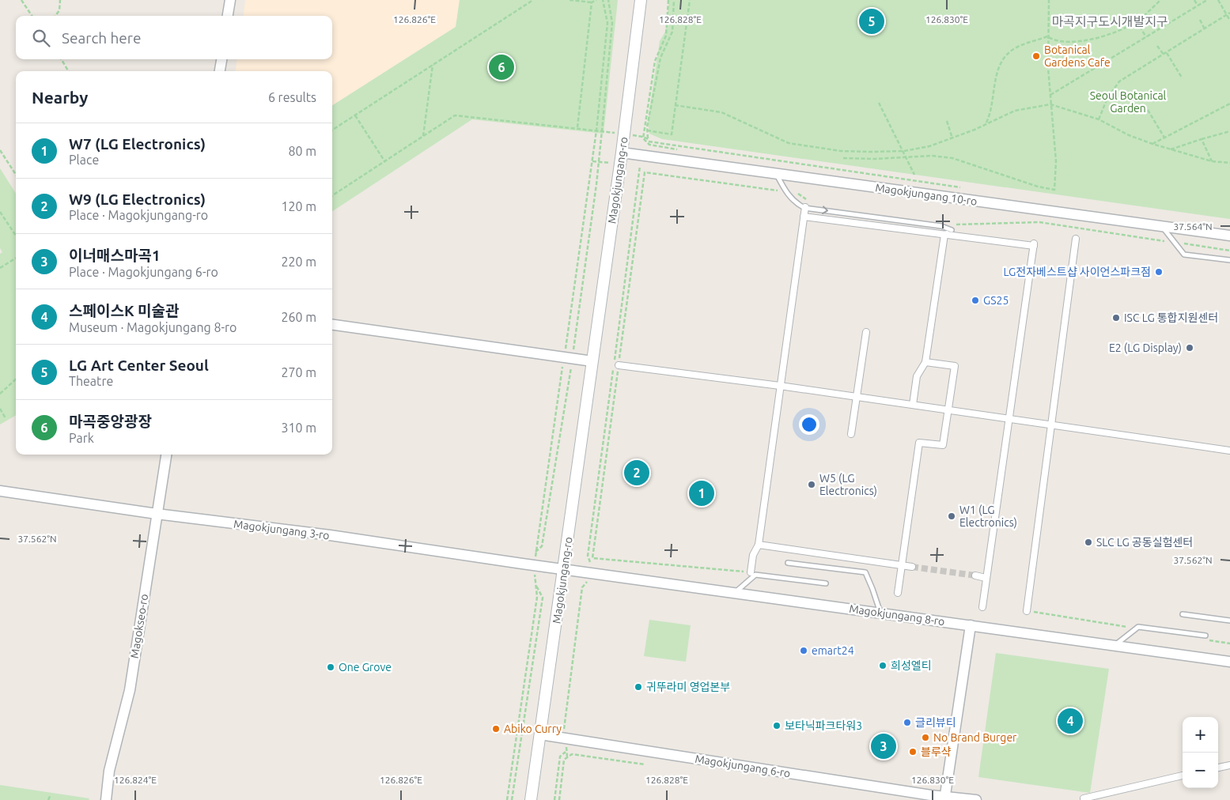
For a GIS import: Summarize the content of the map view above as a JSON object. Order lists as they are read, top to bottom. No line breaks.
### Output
{"streets":{"main road":["Magokjungang-ro"],"street":["Magokjungang 10-ro","Magokjungang 3-ro","Magokjungang 8-ro","Magokseo-ro","Magokjungang 6-ro"]},"crossings":[["Magokjungang-ro","Magokjungang 10-ro"],["Magokjungang-ro","Magokjungang 3-ro"],["Magokjungang-ro","Magokjungang 8-ro"],["Magokjungang-ro","Magokjungang 6-ro"],["Magokjungang 3-ro","Magokjungang 8-ro"],["Magokjungang 3-ro","Magokseo-ro"]],"districts":["마곡지구도시개발지구"],"parks":["Seoul Botanical Garden"],"places":["Botanical Gardens Cafe","LG전자베스트샵 사이언스파크점","GS25","ISC LG 통합지원센터","E2 (LG Display)","W5 (LG Electronics)","W1 (LG Electronics)","SLC LG 공동실험센터","emart24","희성엘티","One Grove","귀뚜라미 영업본부","글리뷰티","보타닉파크타워3","Abiko Curry","No Brand Burger","블루샥"],"page":{"pins":["5","6","2","1","4","3"],"search":"Search here","heading":["Nearby","6 results"],"list":[{"mark":"1","name":"W7 (LG Electronics)","note":"Place","value":"80 m"},{"mark":"2","name":"W9 (LG Electronics)","note":"Place · Magokjungang-ro","value":"120 m"},{"mark":"3","name":"이너매스마곡1","note":"Place · Magokjungang 6-ro","value":"220 m"},{"mark":"4","name":"스페이스K 미술관","note":"Museum · Magokjungang 8-ro","value":"260 m"},{"mark":"5","name":"LG Art Center Seoul","note":"Theatre","value":"270 m"},{"mark":"6","name":"마곡중앙광장","note":"Park","value":"310 m"}],"map_buttons":["+","−"]},"coordinates":["126.826°E","126.828°E","126.830°E","37.564°N","37.562°N","126.824°E"]}
